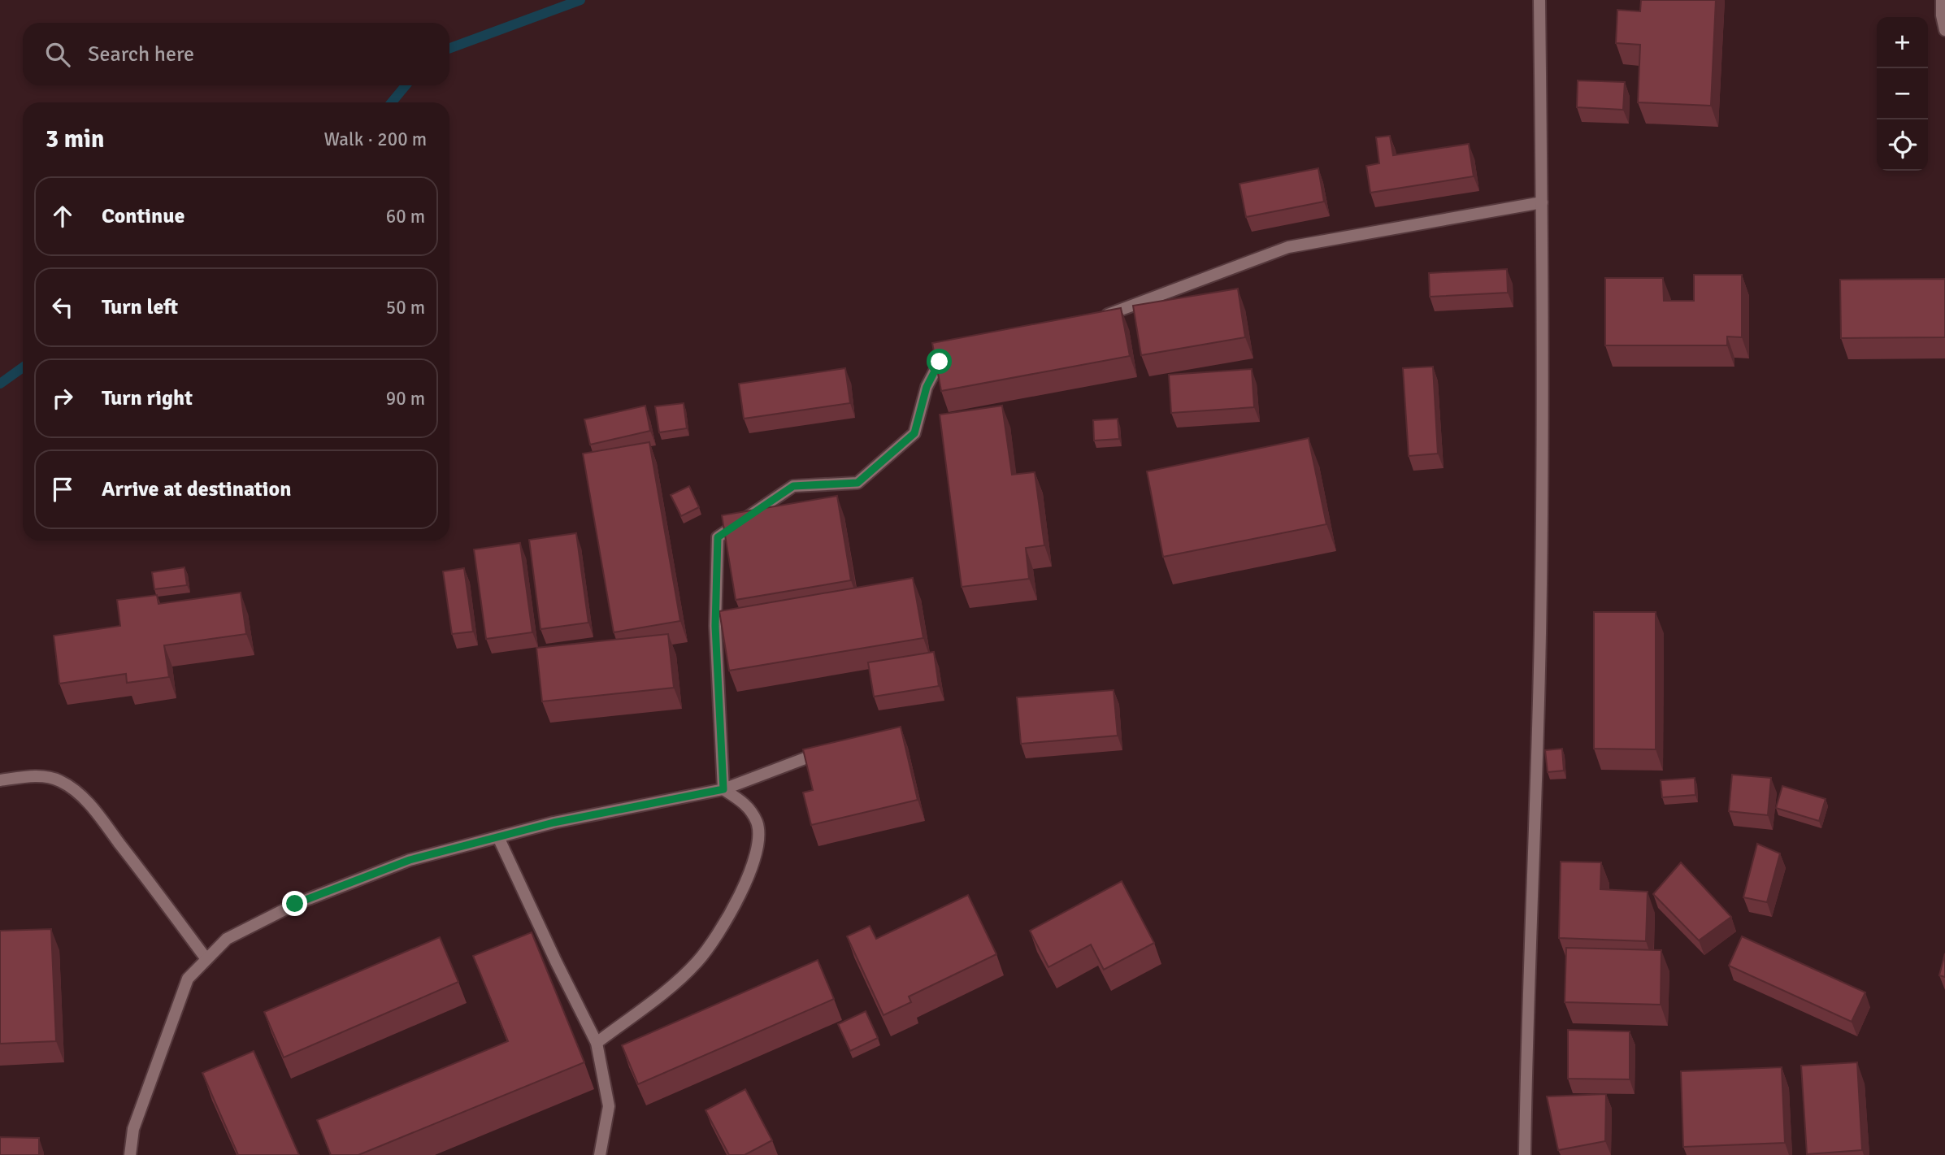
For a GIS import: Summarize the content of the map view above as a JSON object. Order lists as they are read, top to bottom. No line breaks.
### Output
{"page":{"map_buttons":["+","−"],"search":"Search here","heading":["3 min","Walk · 200 m"],"list":[["Continue","60 m"],["Turn left","50 m"],["Turn right","90 m"],"Arrive at destination"]}}
